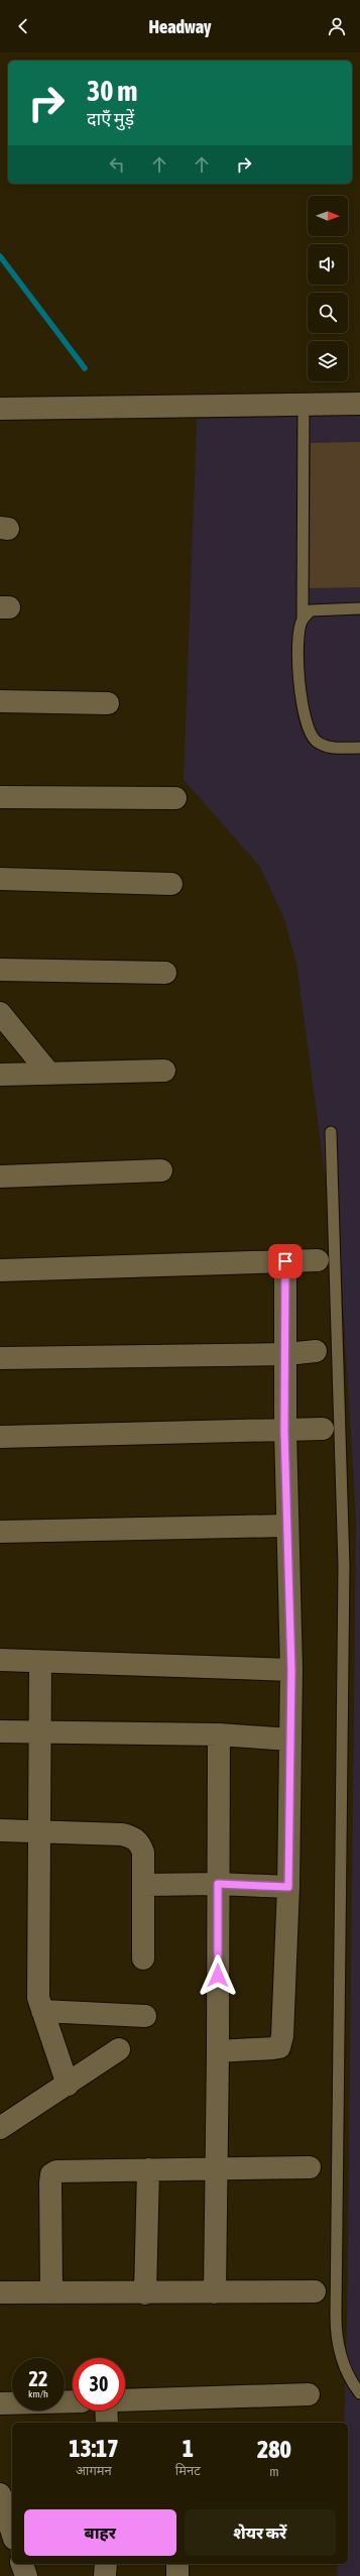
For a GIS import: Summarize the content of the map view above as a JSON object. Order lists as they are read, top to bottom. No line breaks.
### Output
{"north":"right","page":{"header":"Headway","turn":["30 m","दाएँ मुड़ें"],"speed":"22 km/h","limit":"30","eta":["13:17","आगमन","1","मिनट","280","m"],"buttons":["बाहर","शेयर करें"]}}
